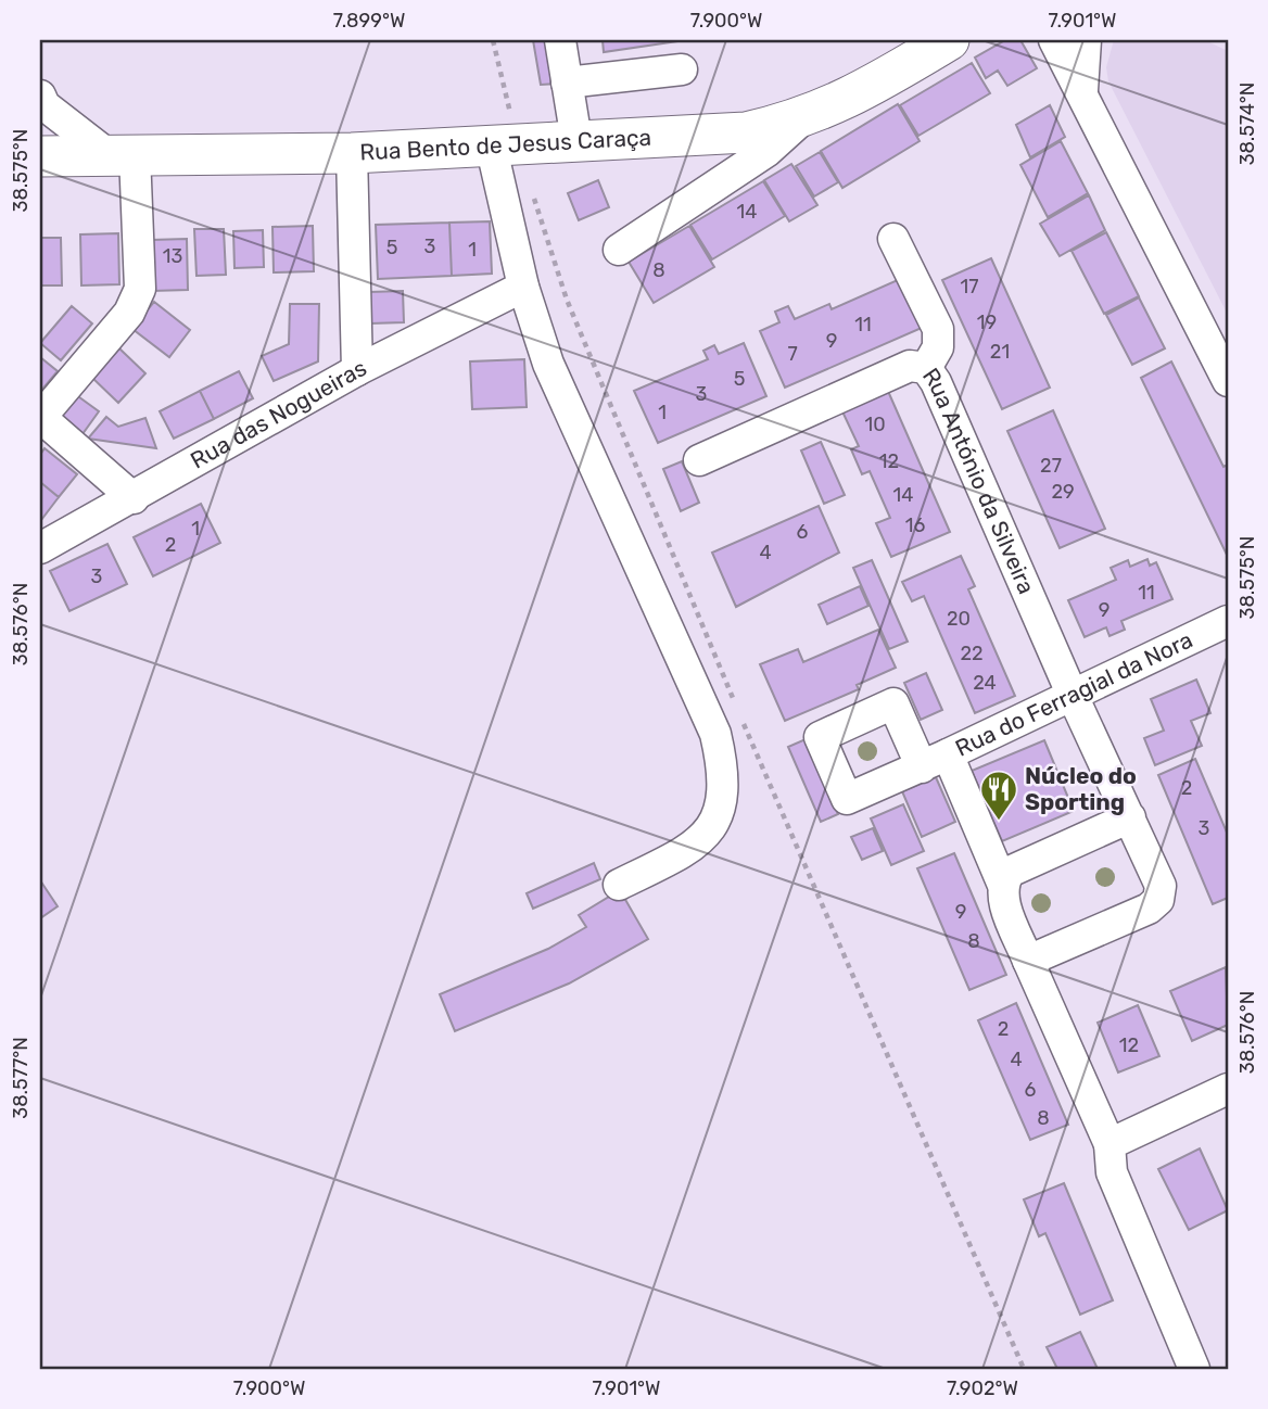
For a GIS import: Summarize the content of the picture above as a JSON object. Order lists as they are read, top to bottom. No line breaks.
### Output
{"streets":{"main road":["Rua Bento de Jesus Caraça"],"street":["Rua das Nogueiras","Rua António da Silveira","Rua do Ferragial da Nora"]},"crossings":[["Rua António da Silveira","Rua do Ferragial da Nora"]],"places":{"restaurant":["Núcleo do Sporting"]},"house_numbers":["14","3","5","1","13","8","17","19","11","9","21","7","5","3","1","10","12","27","29","14","16","1","6","2","4","3","11","9","20","22","24","2","3","9","8","2","12","4","6","8"],"coordinates":["7.899°W","7.900°W","7.901°W","38.574°N","38.575°N","38.576°N","38.577°N","7.902°W"]}
